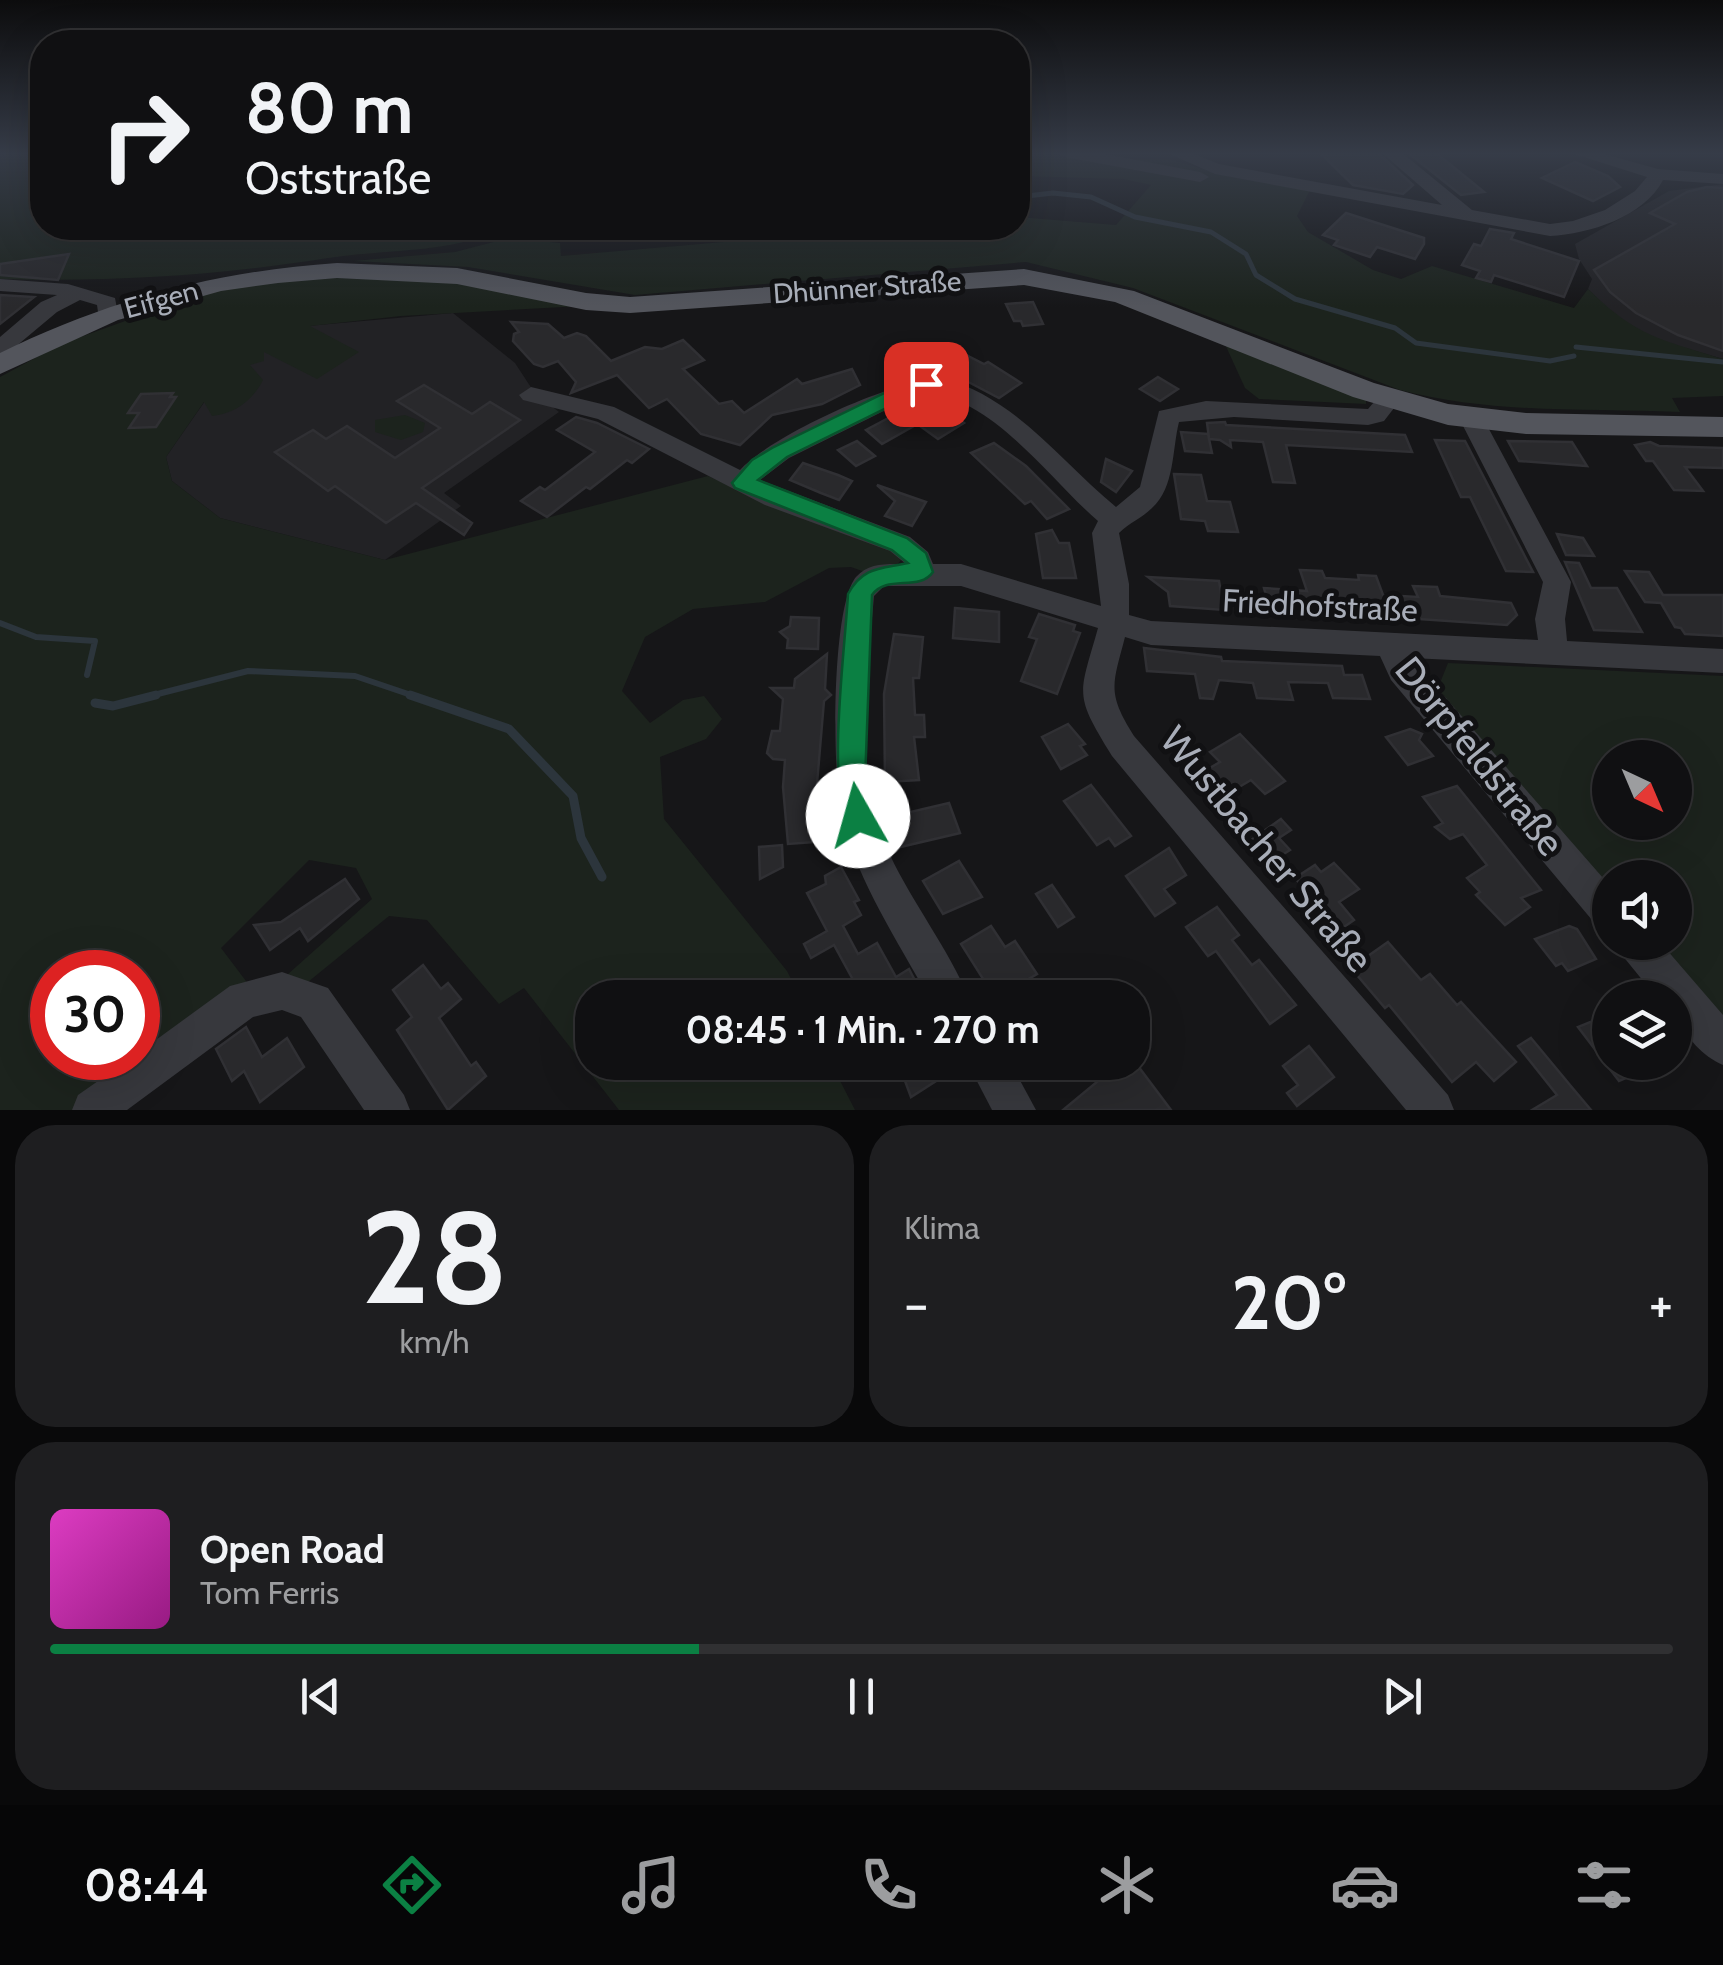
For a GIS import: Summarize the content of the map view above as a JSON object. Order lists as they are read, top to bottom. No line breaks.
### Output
{"streets":{"main road":["Dhünner Straße","Eifgen"],"street":["Friedhofstraße","Dörpfeldstraße","Wustbacher Straße"]},"crossings":[["Dhünner Straße","Eifgen"],["Friedhofstraße","Dörpfeldstraße"],["Friedhofstraße","Wustbacher Straße"]],"north":"bottom right","page":{"turn":["80 m","Oststraße"],"limit":"30","trip":"08:45 · 1 Min. · 270 m","tile":[["28","km/h"],"Klima"],"heat":["−","20°","+"],"song":["Open Road","Tom Ferris"],"tabs":"08:44"}}
